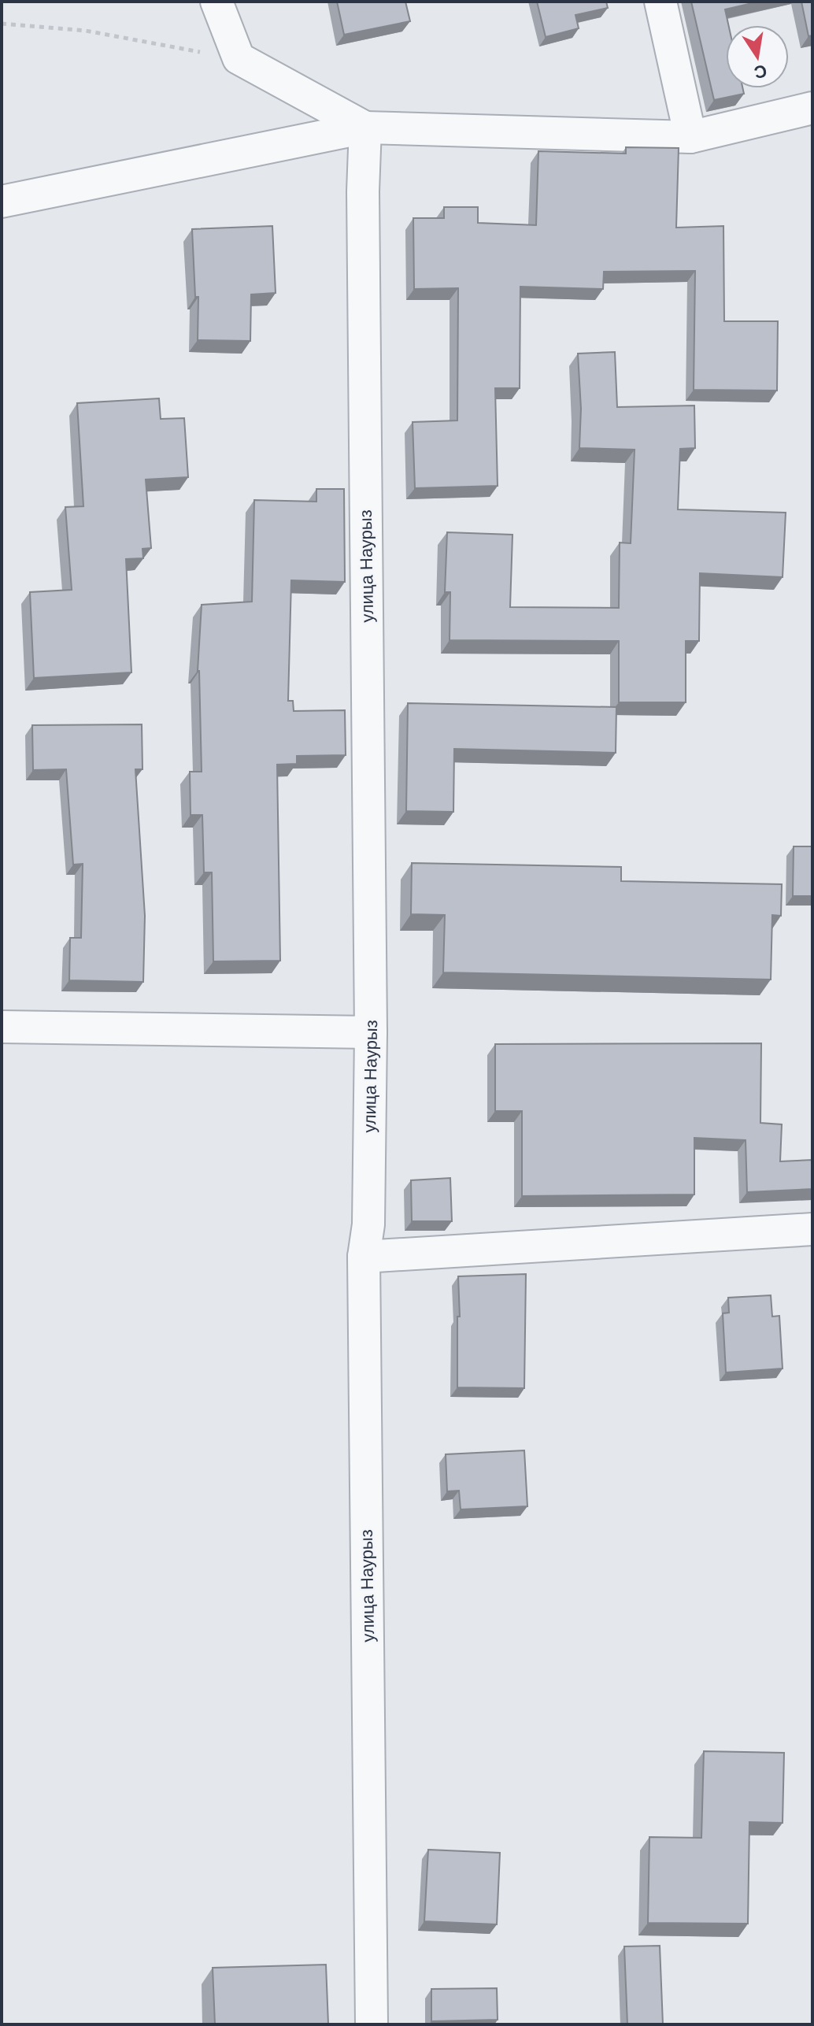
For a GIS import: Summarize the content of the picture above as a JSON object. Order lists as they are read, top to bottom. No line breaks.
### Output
{"streets":{"street":["улица Наурыз"]},"north":"bottom"}
